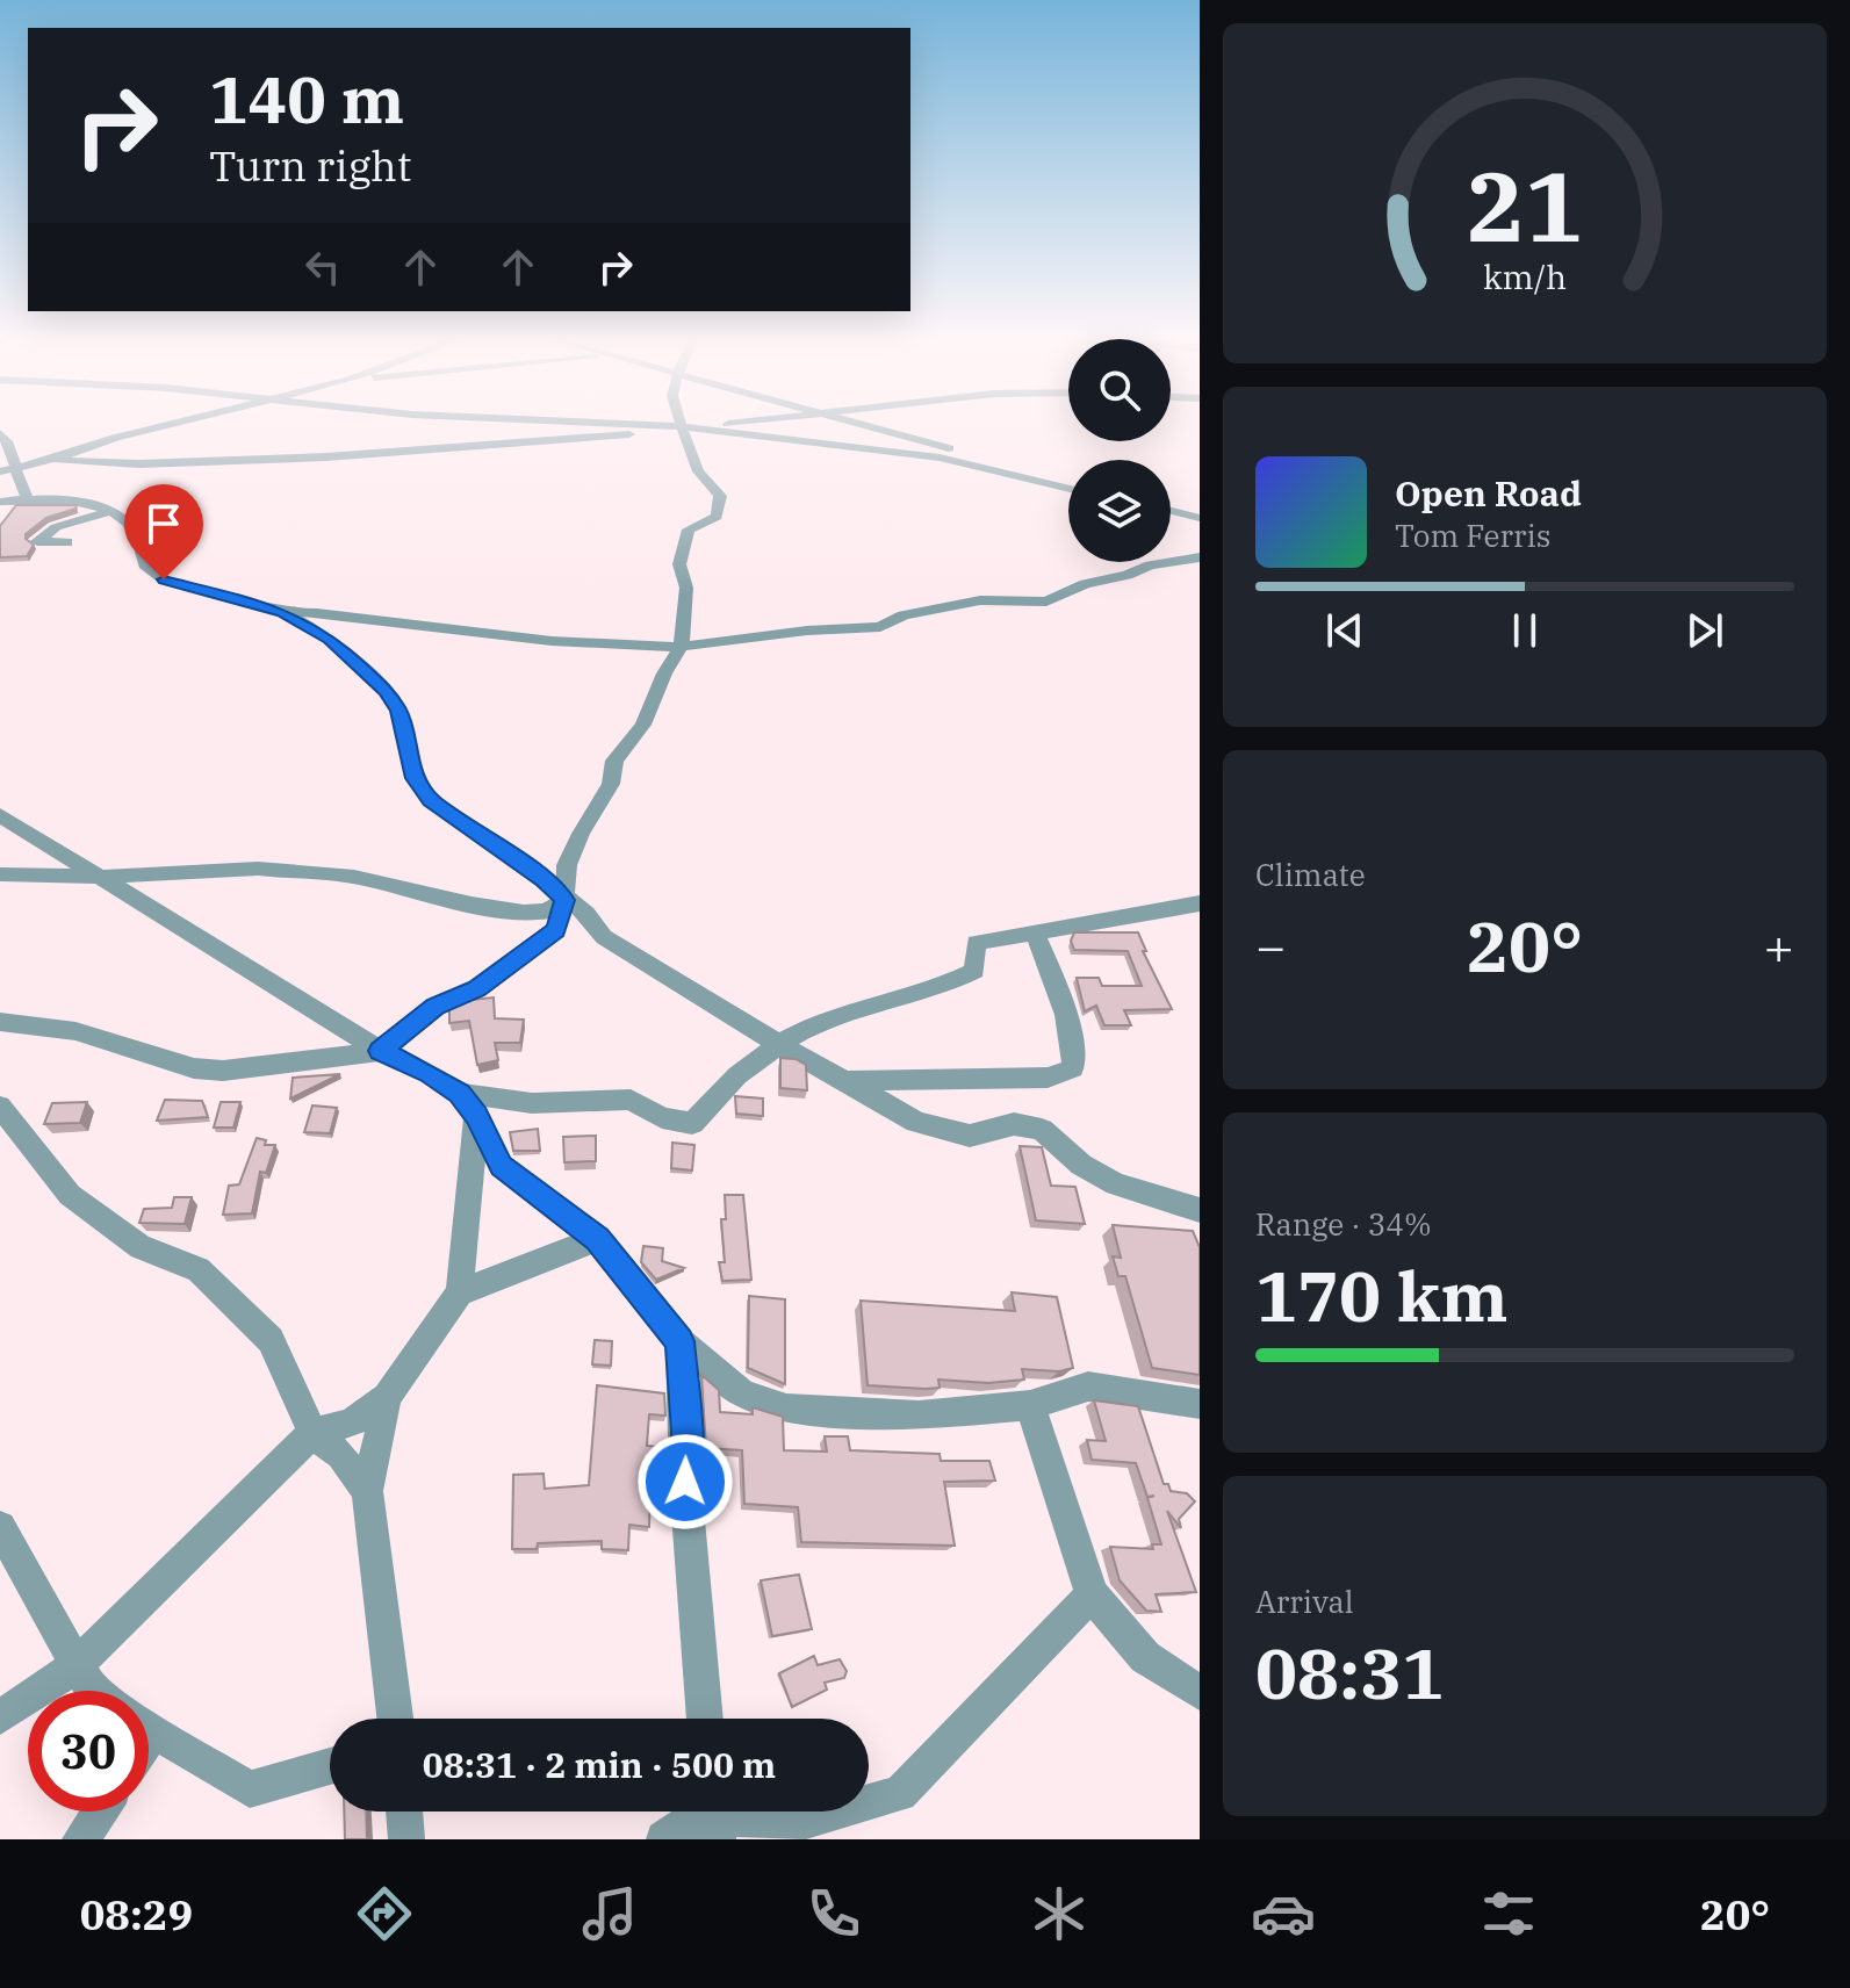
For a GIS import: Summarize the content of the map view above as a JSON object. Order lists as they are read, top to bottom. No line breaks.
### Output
{"page":{"turn":["140 m","Turn right"],"song":["Open Road","Tom Ferris"],"tile":["Climate",["Range · 34%","170 km"],["Arrival","08:31"]],"heat":["−","20°","+"],"limit":"30","trip":"08:31 · 2 min · 500 m","tabs":["08:29","20°"],"gauge":["21","km/h"]}}
